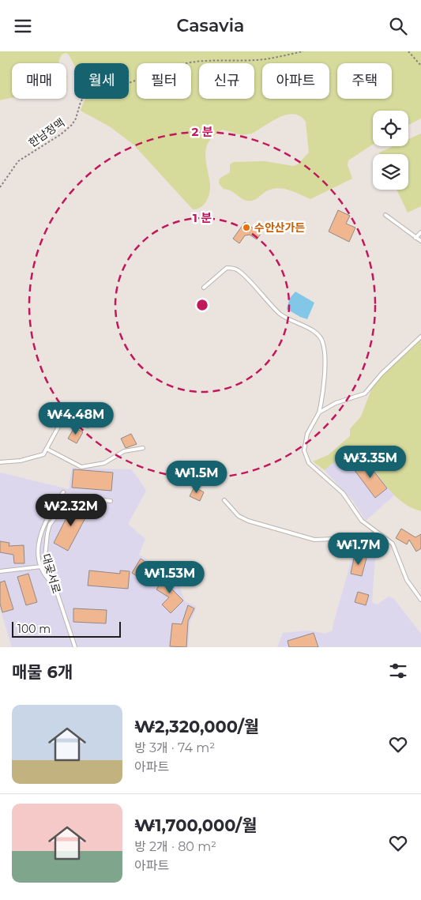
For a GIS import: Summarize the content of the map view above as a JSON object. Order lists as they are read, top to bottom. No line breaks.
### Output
{"streets":{"lane":["대곶서로"],"path":["한남정맥"]},"places":["수안산가든"],"scale_bar":"100 m","page":{"header":"Casavia","chip":["매매","월세","필터","신규","아파트","주택"],"price":["₩4.48M","₩3.35M","₩1.5M","₩2.32M","₩1.7M","₩1.53M"],"scale":"100 m","heading":"매물 6개","list":[{"name":"₩2,320,000/월","note":"방 3개 · 74 m² · 아파트"},{"name":"₩1,700,000/월","note":"방 2개 · 80 m² · 아파트"}]},"rings":["2 분","1 분"]}
